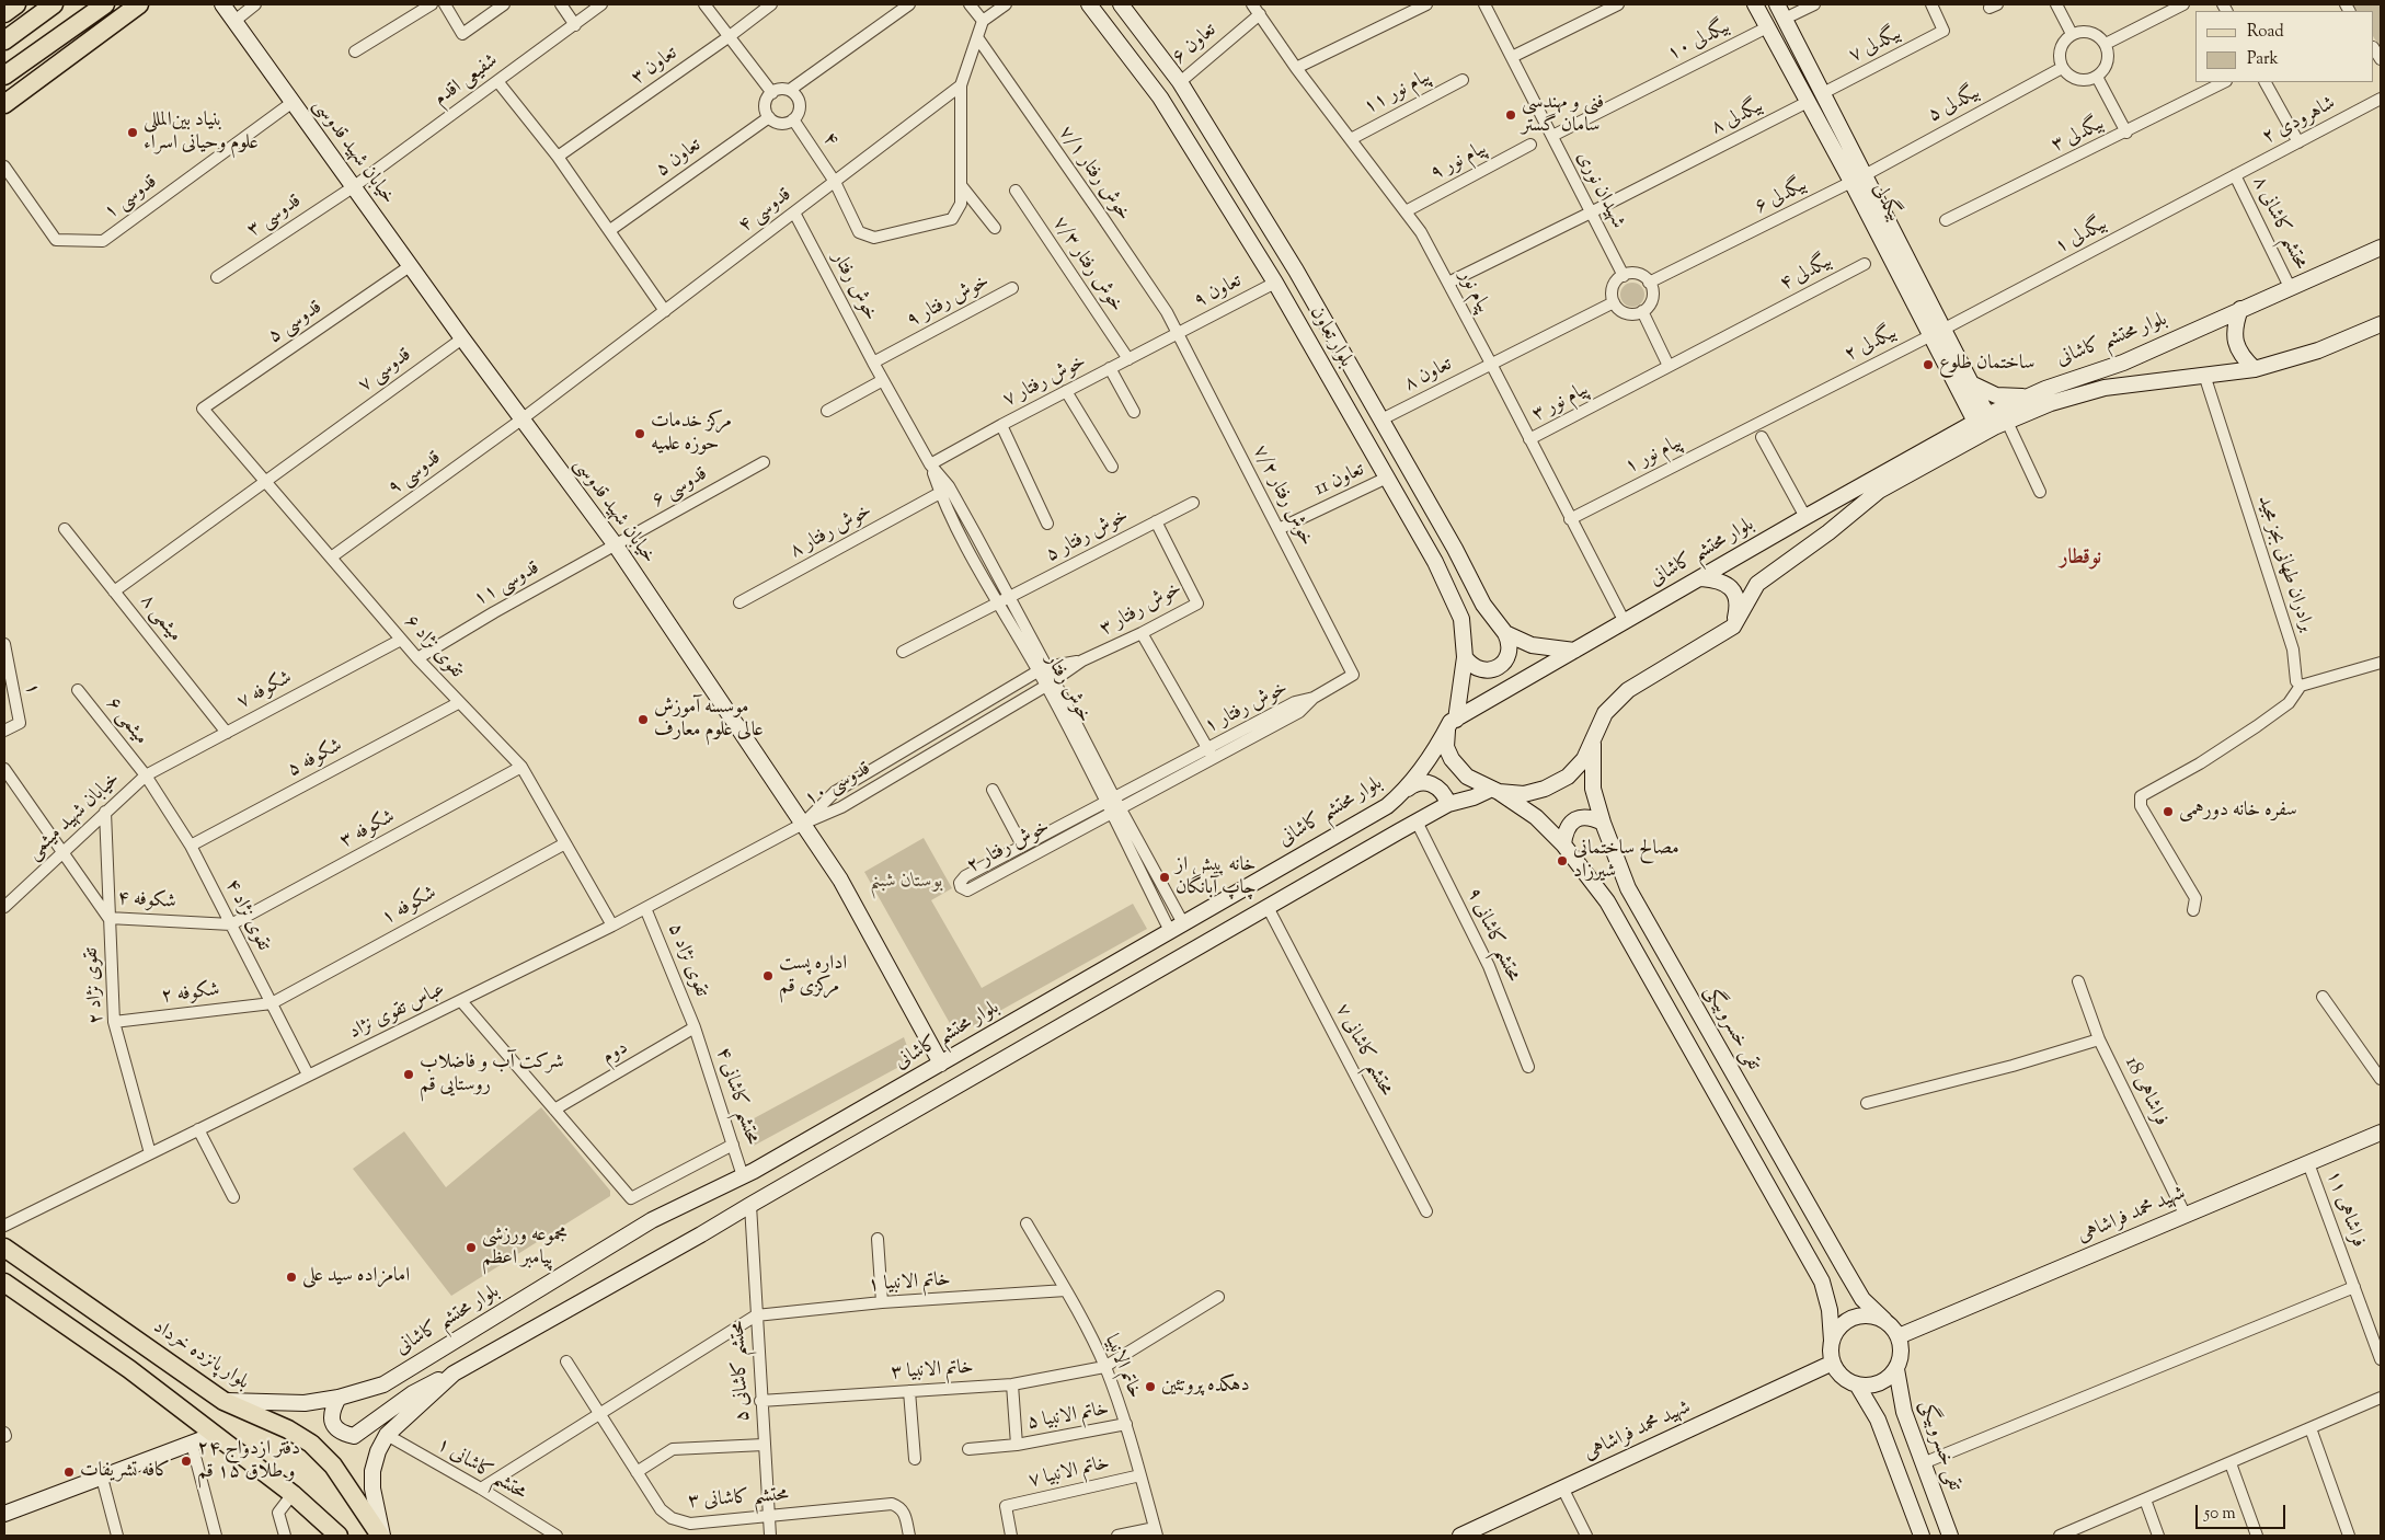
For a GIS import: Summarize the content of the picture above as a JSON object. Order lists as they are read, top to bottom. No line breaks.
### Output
{"streets":{"main road":["خیابان شهید قدوسی","بیگدلی","بلوار تعاون","بلوار محتشم کاشانی","تقی خسروبیگی","شهید محمد فراشاهی","بلوار پانزده خرداد"],"street":["بیگدلی ۱۰","تعاون ۶","بیگدلی ۷","تعاون ۳","شفیعی اقدم","پیام نور ۱۱","بیگدلی ۵","بیگدلی ۸","شاهرودی ۲","بیگدلی ۳","۴","تعاون ۵","پیام نور ۹","خوش رفتار ۷/۱","شهیدان نوری","بیگدلی ۶","قدوسی ۱","قدوسی ۴","قدوسی ۳","محتشم کاشانی ۸","بیگدلی ۱","خوش رفتار ۷/۳","بیگدلی ۴","خوش رفتار","تعاون ۹","پیام نور","خوش رفتار ۹","قدوسی ۵","بیگدلی ۲","قدوسی ۷","تعاون ۸","خوش رفتار ۷","پیام نور ۳","پیام نور ۱","قدوسی ۹","تعاون 11","قدوسی ۶","خوش رفتار ۷/۲","خوش رفتار ۸","خوش رفتار ۵","برادران طهانی بجز مجید","قدوسی ۱۱","خوش رفتار ۳","میثمی ۸","تقوی نژاد ۶","۱","شکوفه ۷","خوش رفتار ۱","میثمی ۶","شکوفه ۵","قدوسی ۱۰","خیابان شهید میثمی","شکوفه ۳","خوش رفتار ۲","شکوفه ۴","شکوفه ۱","تقوی نژاد ۴","محتشم کاشانی ۹","تقوی نژاد ۵","تقوی نژاد ۲","شکوفه ۲","عباس تقوی نژاد","محتشم کاشانی ۷","دوم","فراشاهی 18","محتشم کاشانی ۴","فراشاهی ۱۱","خاتم الانبیا ۱","خاتم الانبیا","محتشم کاشانی ۵","خاتم الانبیا ۳","خاتم الانبیا ۵","محتشم کاشانی ۱","خاتم الانبیا ۷","محتشم کاشانی ۳"]},"crossings":[["بیگدلی ۱۰","شهیدان نوری"],["بیگدلی ۱۰","بیگدلی"],["تعاون ۶","پیام نور"],["تعاون ۶","بلوار تعاون"],["بیگدلی ۷","بیگدلی"],["شفیعی اقدم","خیابان شهید قدوسی"],["شفیعی اقدم","قدوسی ۳"],["پیام نور ۱۱","پیام نور"],["بیگدلی ۵","بیگدلی ۶"],["بیگدلی ۵","بیگدلی"],["بیگدلی ۸","شهیدان نوری"],["بیگدلی ۸","بیگدلی"],["بیگدلی ۸","پیام نور"],["شاهرودی ۲","محتشم کاشانی ۸"],["شاهرودی ۲","بیگدلی ۱"],["۴","تعاون ۵"],["۴","قدوسی ۴"],["خیابان شهید قدوسی","قدوسی ۱"],["خیابان شهید قدوسی","قدوسی ۴"],["خیابان شهید قدوسی","قدوسی ۳"],["خیابان شهید قدوسی","قدوسی ۵"],["خیابان شهید قدوسی","بلوار محتشم کاشانی"],["خیابان شهید قدوسی","قدوسی ۷"],["خیابان شهید قدوسی","قدوسی ۹"],["خیابان شهید قدوسی","قدوسی ۶"],["خیابان شهید قدوسی","قدوسی ۱۱"],["خیابان شهید قدوسی","قدوسی ۱۰"],["خیابان شهید قدوسی","عباس تقوی نژاد"],["پیام نور ۹","پیام نور"],["خوش رفتار ۷/۱","تعاون ۹"],["خوش رفتار ۷/۱","خوش رفتار ۷"],["خوش رفتار ۷/۱","خوش رفتار ۷/۲"],["شهیدان نوری","بیگدلی ۶"],["شهیدان نوری","تعاون ۸"],["بیگدلی ۶","بیگدلی"],["بیگدلی ۶","تعاون ۸"],["بیگدلی","بیگدلی ۱"],["بیگدلی","بلوار محتشم کاشانی"],["بیگدلی","بیگدلی ۲"],["قدوسی ۴","خوش رفتار"],["قدوسی ۴","قدوسی ۹"],["محتشم کاشانی ۸","بیگدلی ۱"],["محتشم کاشانی ۸","بلوار محتشم کاشانی"],["بیگدلی ۱","بیگدلی ۲"],["خوش رفتار ۷/۳","خوش رفتار ۷"],["بیگدلی ۴","پیام نور ۳"],["خوش رفتار","خوش رفتار ۹"],["خوش رفتار","بلوار محتشم کاشانی"],["خوش رفتار","خوش رفتار ۷"],["خوش رفتار","خوش رفتار ۸"],["خوش رفتار","خوش رفتار ۵"],["خوش رفتار","خوش رفتار ۱"],["خوش رفتار","قدوسی ۱۰"],["خوش رفتار","خوش رفتار ۲"],["تعاون ۹","بلوار تعاون"],["تعاون ۹","خوش رفتار ۷"],["تعاون ۹","خوش رفتار ۷/۲"],["پیام نور","بلوار محتشم کاشانی"],["پیام نور","تعاون ۸"],["پیام نور","پیام نور ۳"],["پیام نور","پیام نور ۱"],["قدوسی ۵","تقوی نژاد ۶"],["بلوار تعاون","بلوار محتشم کاشانی"],["بلوار تعاون","تعاون ۸"],["بلوار تعاون","تعاون 11"],["بلوار محتشم کاشانی","برادران طهانی بجز مجید"],["بلوار محتشم کاشانی","محتشم کاشانی ۹"],["بلوار محتشم کاشانی","تقی خسروبیگی"],["بلوار محتشم کاشانی","محتشم کاشانی ۷"],["بلوار محتشم کاشانی","محتشم کاشانی ۴"],["بلوار محتشم کاشانی","بلوار پانزده خرداد"],["بلوار محتشم کاشانی","محتشم کاشانی ۵"],["بلوار محتشم کاشانی","محتشم کاشانی ۱"],["بیگدلی ۲","پیام نور ۱"],["قدوسی ۷","میثمی ۸"],["قدوسی ۷","تقوی نژاد ۶"],["خوش رفتار ۷","خوش رفتار ۷/۲"],["قدوسی ۹","تقوی نژاد ۶"],["تعاون 11","خوش رفتار ۷/۲"],["قدوسی ۶","قدوسی ۱۱"],["خوش رفتار ۷/۲","خوش رفتار ۱"],["خوش رفتار ۵","خوش رفتار ۳"],["قدوسی ۱۱","تقوی نژاد ۶"],["خوش رفتار ۳","قدوسی ۱۰"],["میثمی ۸","شکوفه ۷"],["تقوی نژاد ۶","شکوفه ۷"],["تقوی نژاد ۶","شکوفه ۵"],["تقوی نژاد ۶","شکوفه ۳"],["تقوی نژاد ۶","شکوفه ۱"],["تقوی نژاد ۶","عباس تقوی نژاد"],["شکوفه ۷","میثمی ۶"],["شکوفه ۷","خیابان شهید میثمی"],["شکوفه ۷","تقوی نژاد ۴"],["خوش رفتار ۱","خوش رفتار ۲"],["میثمی ۶","خیابان شهید میثمی"],["میثمی ۶","تقوی نژاد ۴"],["شکوفه ۵","تقوی نژاد ۴"],["قدوسی ۱۰","عباس تقوی نژاد"],["خیابان شهید میثمی","شکوفه ۴"],["خیابان شهید میثمی","تقوی نژاد ۴"],["خیابان شهید میثمی","تقوی نژاد ۲"],["شکوفه ۳","شکوفه ۴"],["شکوفه ۳","تقوی نژاد ۴"],["شکوفه ۴","تقوی نژاد ۴"],["شکوفه ۴","تقوی نژاد ۲"],["شکوفه ۱","تقوی نژاد ۴"],["شکوفه ۱","شکوفه ۲"],["تقوی نژاد ۴","شکوفه ۲"],["تقوی نژاد ۴","عباس تقوی نژاد"],["تقوی نژاد ۵","عباس تقوی نژاد"],["تقوی نژاد ۵","دوم"],["تقوی نژاد ۵","محتشم کاشانی ۴"],["تقوی نژاد ۲","شکوفه ۲"],["تقوی نژاد ۲","عباس تقوی نژاد"],["تقی خسروبیگی","شهید محمد فراشاهی"],["دوم","محتشم کاشانی ۴"],["فراشاهی 18","شهید محمد فراشاهی"],["فراشاهی ۱۱","شهید محمد فراشاهی"],["خاتم الانبیا ۱","خاتم الانبیا"],["خاتم الانبیا ۱","محتشم کاشانی ۵"],["خاتم الانبیا","خاتم الانبیا ۳"],["خاتم الانبیا","خاتم الانبیا ۵"],["خاتم الانبیا","خاتم الانبیا ۷"],["محتشم کاشانی ۵","خاتم الانبیا ۳"],["محتشم کاشانی ۵","محتشم کاشانی ۳"]],"districts":["نوقطار"],"parks":["بوستان شبنم"],"places":["فنی و مهندسی سامان گستر","بنیاد بین‌المللی علوم وحیانی اسراء","ساختمان طلوع","مرکز خدمات حوزه علمیه","موسسه آموزش عالی علوم معارف","سفره خانه دورهمی","مصالح ساختمانی شیرزاد","خانه پیش از چاپ آبانگان","اداره پست مرکزی قم","شرکت آب و فاضلاب روستایی قم","مجموعه ورزشی پیامبر اعظم","امامزاده سید علی","دهکده پروتئین","دفتر ازدواج ۲۴ و طلاق ۱۵ قم","کافه تشریفات"],"legend":["Road","Park"],"scale_bar":"50 m"}
